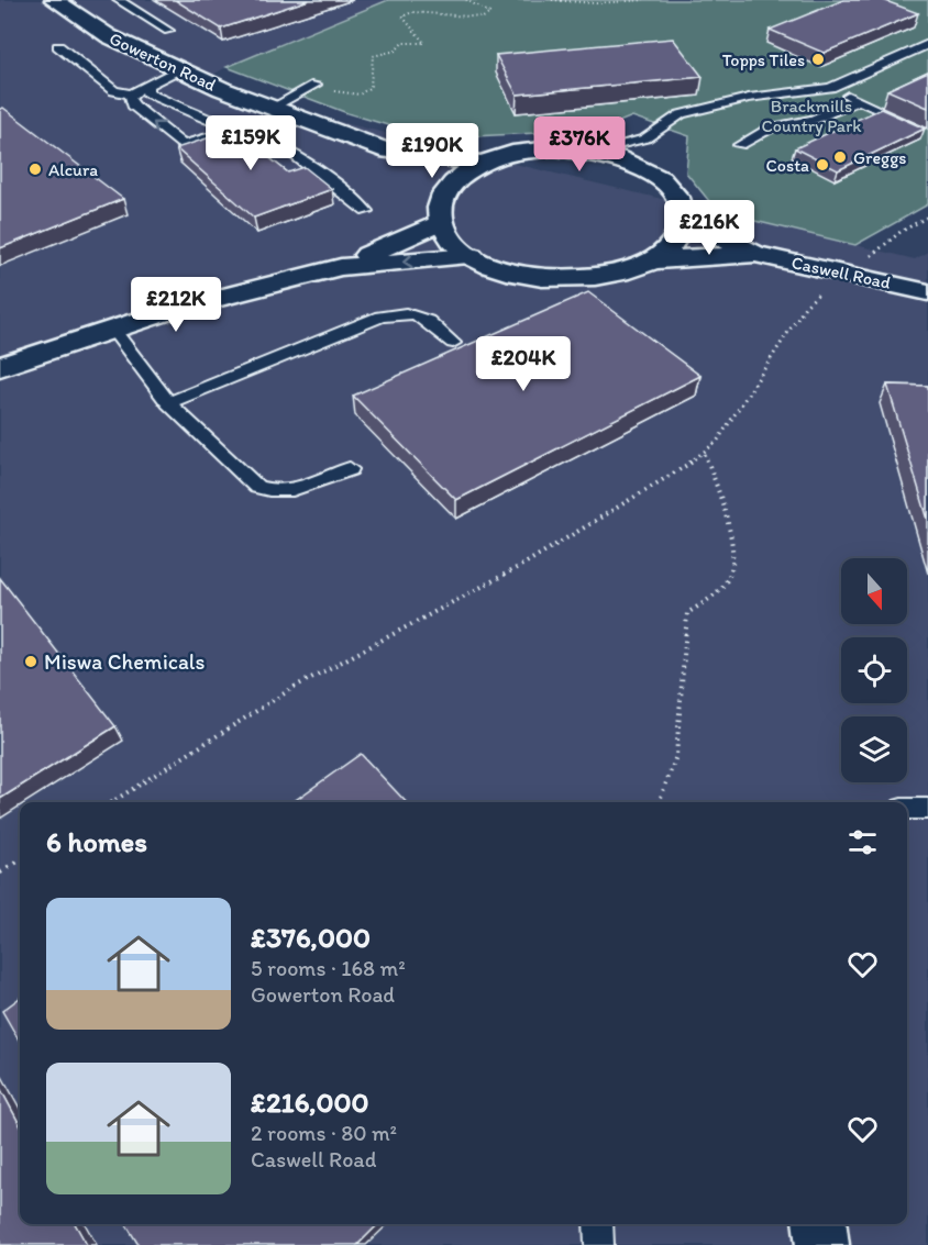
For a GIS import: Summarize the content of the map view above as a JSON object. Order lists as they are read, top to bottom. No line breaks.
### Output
{"streets":{"street":["Gowerton Road","Caswell Road"]},"parks":["Brackmills Country Park"],"places":["Topps Tiles","Greggs","Costa","Alcura","Miswa Chemicals"],"north":"bottom","page":{"price":["£159K","£376K","£190K","£216K","£212K","£204K"],"heading":"6 homes","list":[{"name":"£376,000","note":"5 rooms · 168 m² · Gowerton Road"},{"name":"£216,000","note":"2 rooms · 80 m² · Caswell Road"}]}}
